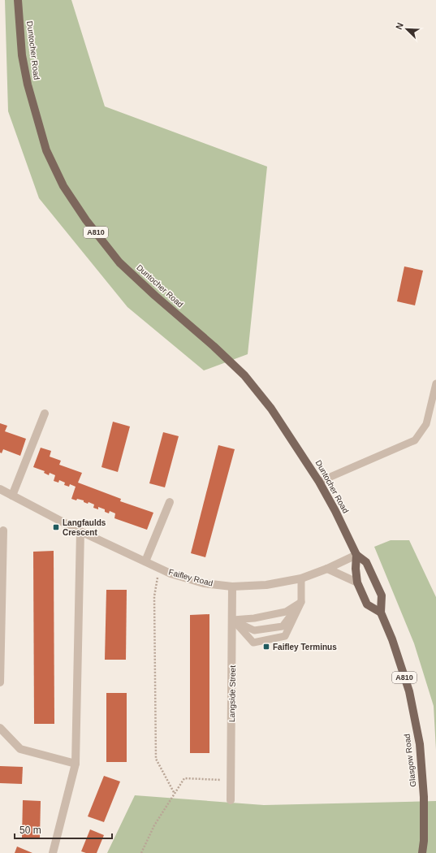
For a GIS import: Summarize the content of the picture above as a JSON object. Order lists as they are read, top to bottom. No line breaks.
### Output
{"streets":{"main road":["Duntocher Road","A810","Glasgow Road"],"street":["Faifley Road","Langside Street"]},"crossings":[["Duntocher Road","A810"],["Duntocher Road","Faifley Road"],["Duntocher Road","Glasgow Road"],["A810","Faifley Road"],["A810","Glasgow Road"],["Faifley Road","Langside Street"],["Faifley Road","Glasgow Road"]],"places":{"transit":["Langfaulds Crescent","Faifley Terminus"]},"scale_bar":"50 m","north":"top left"}
